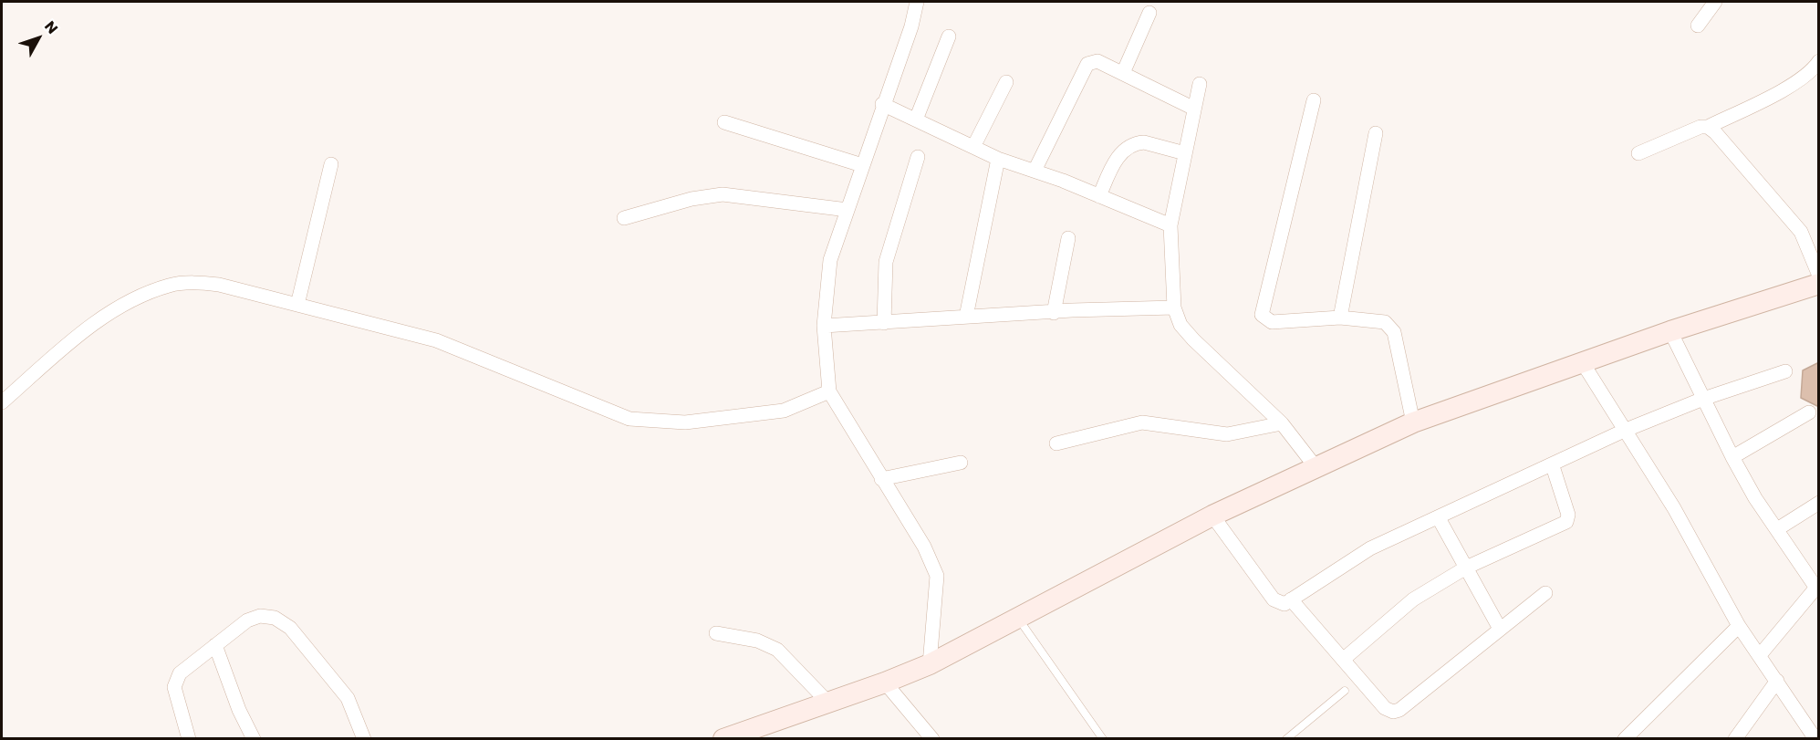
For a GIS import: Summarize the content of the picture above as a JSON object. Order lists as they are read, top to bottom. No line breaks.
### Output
{"north":"top right"}
